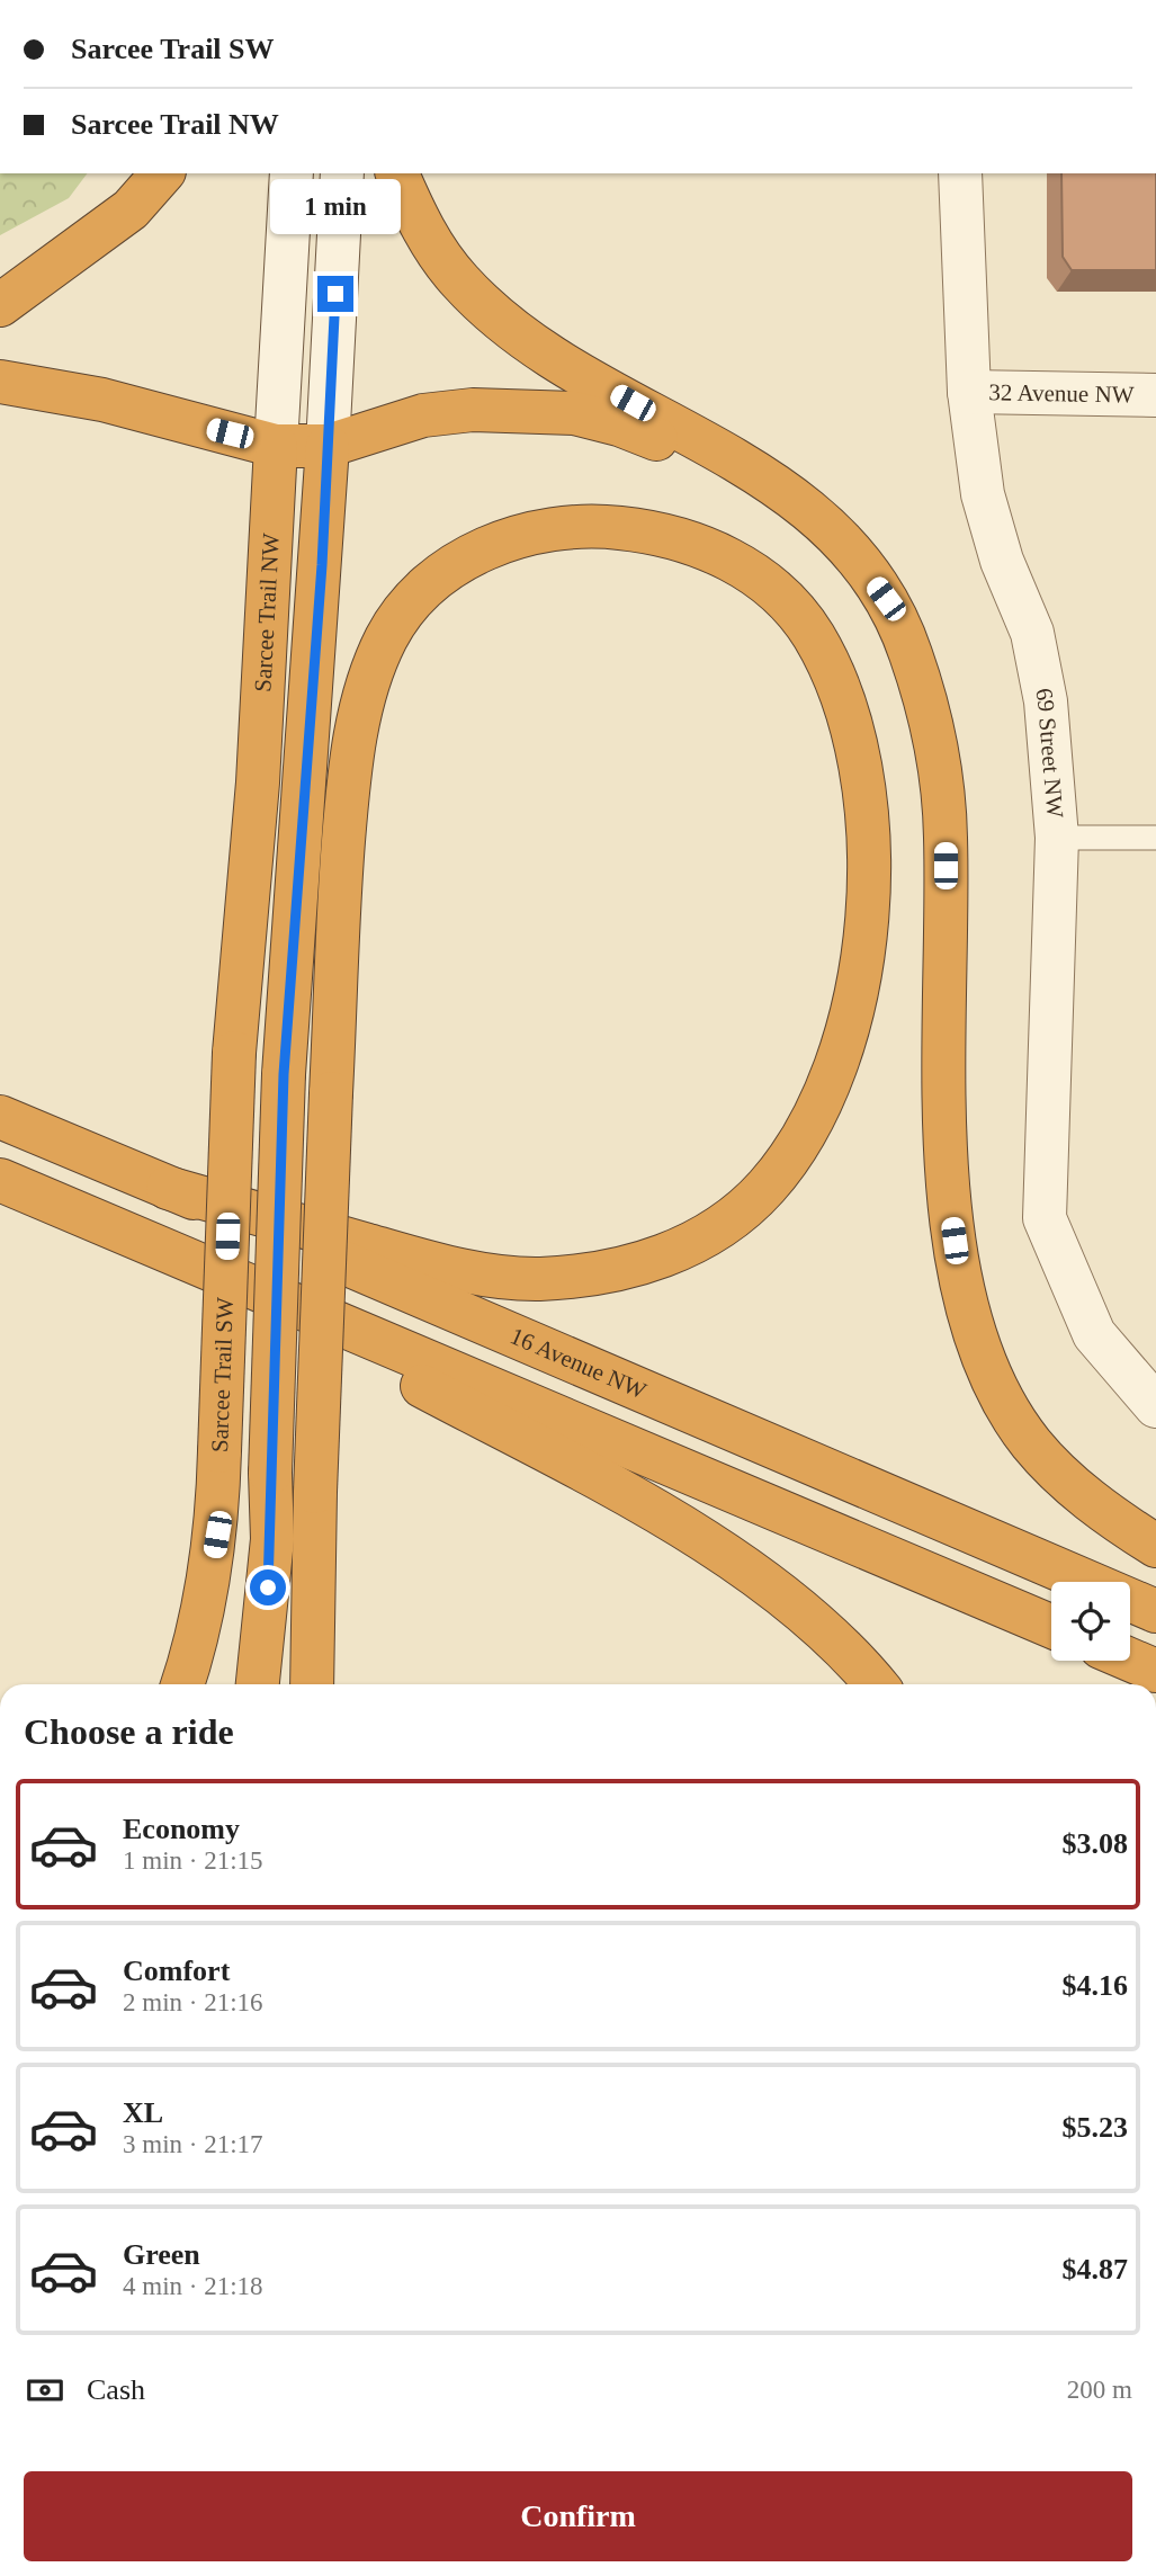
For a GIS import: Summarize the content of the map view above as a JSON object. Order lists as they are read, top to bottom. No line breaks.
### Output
{"streets":{"highway":["Sarcee Trail NW","16 Avenue NW","Sarcee Trail SW"],"street":["32 Avenue NW","69 Street NW"]},"crossings":[["32 Avenue NW","69 Street NW"],["Sarcee Trail NW","Sarcee Trail SW"]],"page":{"banner":["Sarcee Trail SW","Sarcee Trail NW"],"bubble":"1 min","heading":"Choose a ride","list":[{"name":"Economy","note":"1 min · 21:15","value":"$3.08"},{"name":"Comfort","note":"2 min · 21:16","value":"$4.16"},{"name":"XL","note":"3 min · 21:17","value":"$5.23"},{"name":"Green","note":"4 min · 21:18","value":"$4.87"}],"pay":["Cash","200 m"],"buttons":"Confirm"}}
